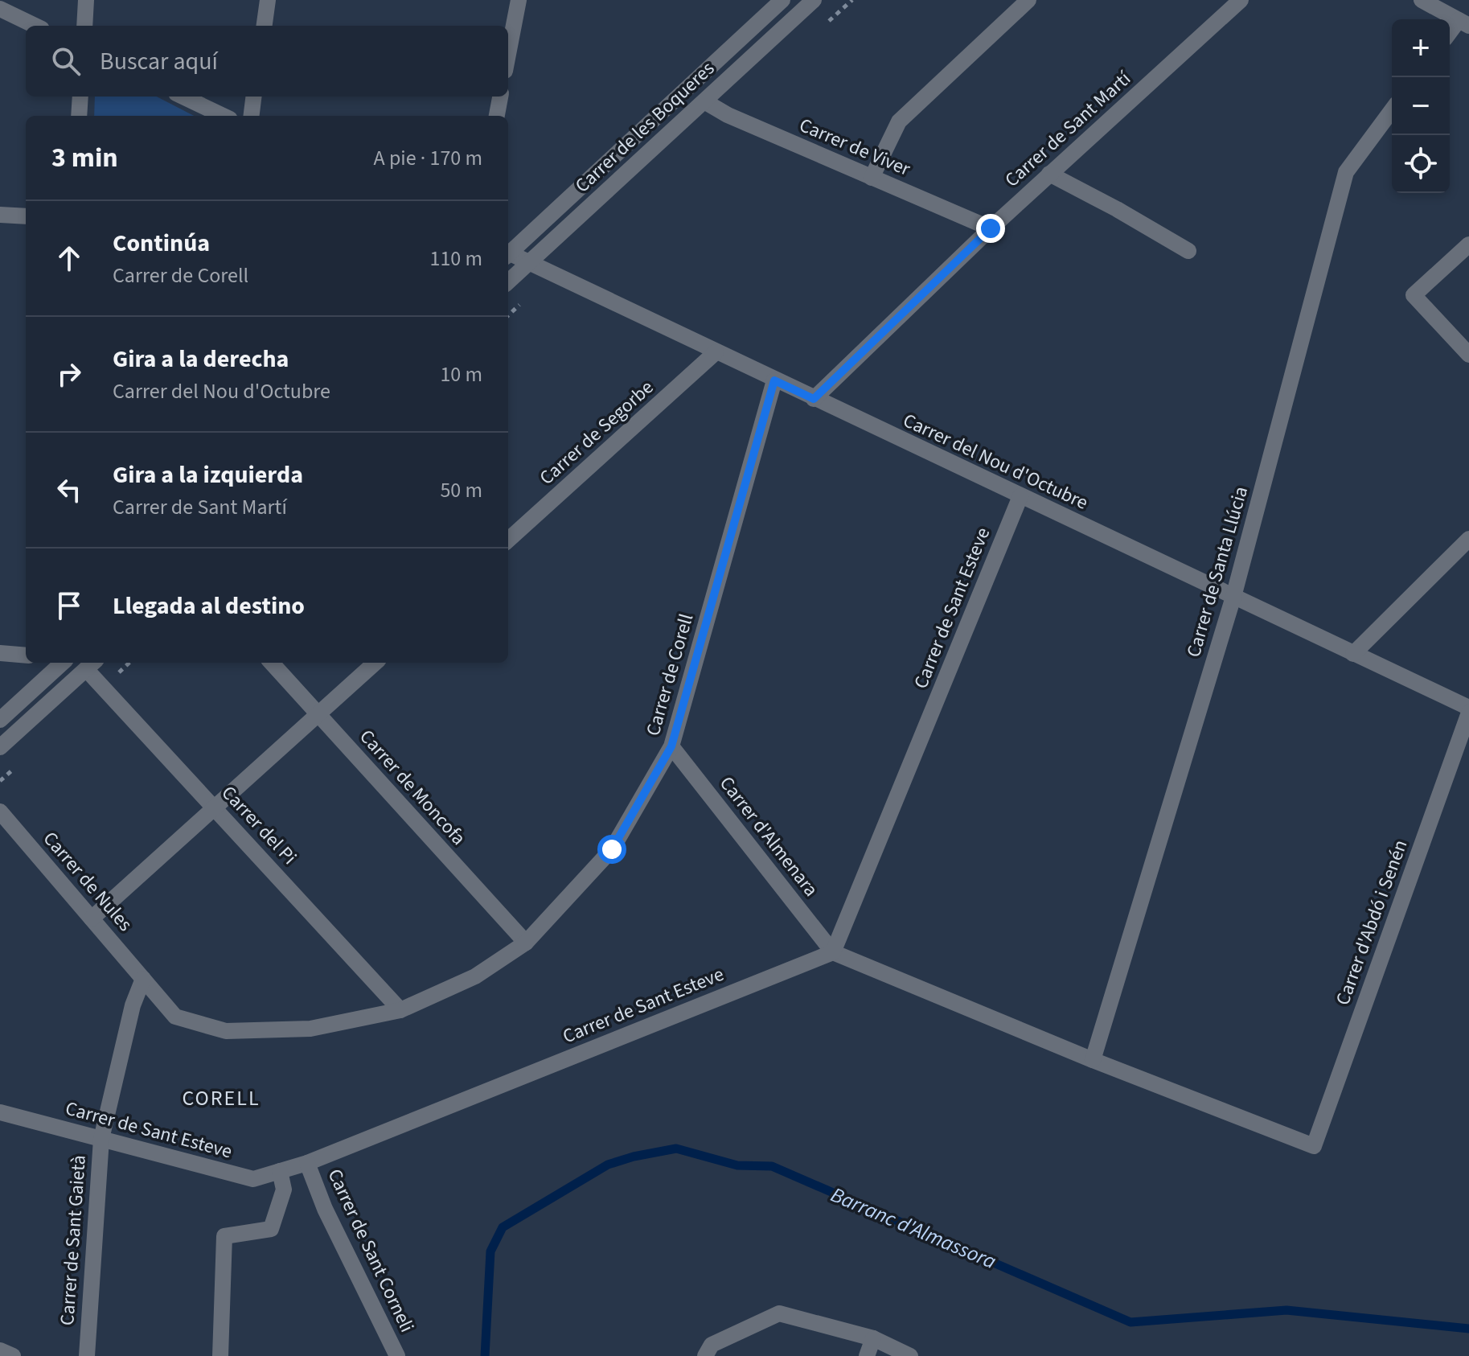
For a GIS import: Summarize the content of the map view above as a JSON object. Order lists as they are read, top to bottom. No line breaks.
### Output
{"streets":{"street":["Carrer de les Boqueres","Carrer de Sant Martí","Carrer de Viver","Carrer de Segorbe","Carrer del Nou d'Octubre","Carrer de Santa Llúcia","Carrer de Sant Esteve","Carrer de Corell","Carrer de Moncofa","Carrer del Pi","Carrer d'Almenara","Carrer de Nules","Carrer d'Abdó i Senén","Carrer de Sant Gaietà","Carrer de Sant Corneli"]},"crossings":[["Carrer de les Boqueres","Carrer de Viver"],["Carrer de les Boqueres","Carrer del Nou d'Octubre"],["Carrer de Sant Martí","Carrer de Viver"],["Carrer de Sant Martí","Carrer del Nou d'Octubre"],["Carrer de Segorbe","Carrer del Nou d'Octubre"],["Carrer del Nou d'Octubre","Carrer de Santa Llúcia"],["Carrer del Nou d'Octubre","Carrer de Sant Esteve"],["Carrer del Nou d'Octubre","Carrer de Corell"],["Carrer del Nou d'Octubre","Carrer d'Abdó i Senén"],["Carrer de Santa Llúcia","Carrer d'Abdó i Senén"],["Carrer de Sant Esteve","Carrer d'Almenara"],["Carrer de Sant Esteve","Carrer de Sant Gaietà"],["Carrer de Sant Esteve","Carrer de Sant Corneli"],["Carrer de Corell","Carrer de Moncofa"],["Carrer de Corell","Carrer del Pi"],["Carrer de Corell","Carrer d'Almenara"],["Carrer de Corell","Carrer de Nules"],["Carrer de Corell","Carrer de Sant Gaietà"],["Carrer de Nules","Carrer de Sant Gaietà"]],"districts":["CORELL"],"water":["Barranc d'Almassora"],"page":{"map_buttons":["+","−"],"search":"Buscar aquí","heading":["3 min","A pie · 170 m"],"list":[["Continúa","Carrer de Corell","110 m"],["Gira a la derecha","Carrer del Nou d'Octubre","10 m"],["Gira a la izquierda","Carrer de Sant Martí","50 m"],"Llegada al destino"]}}
